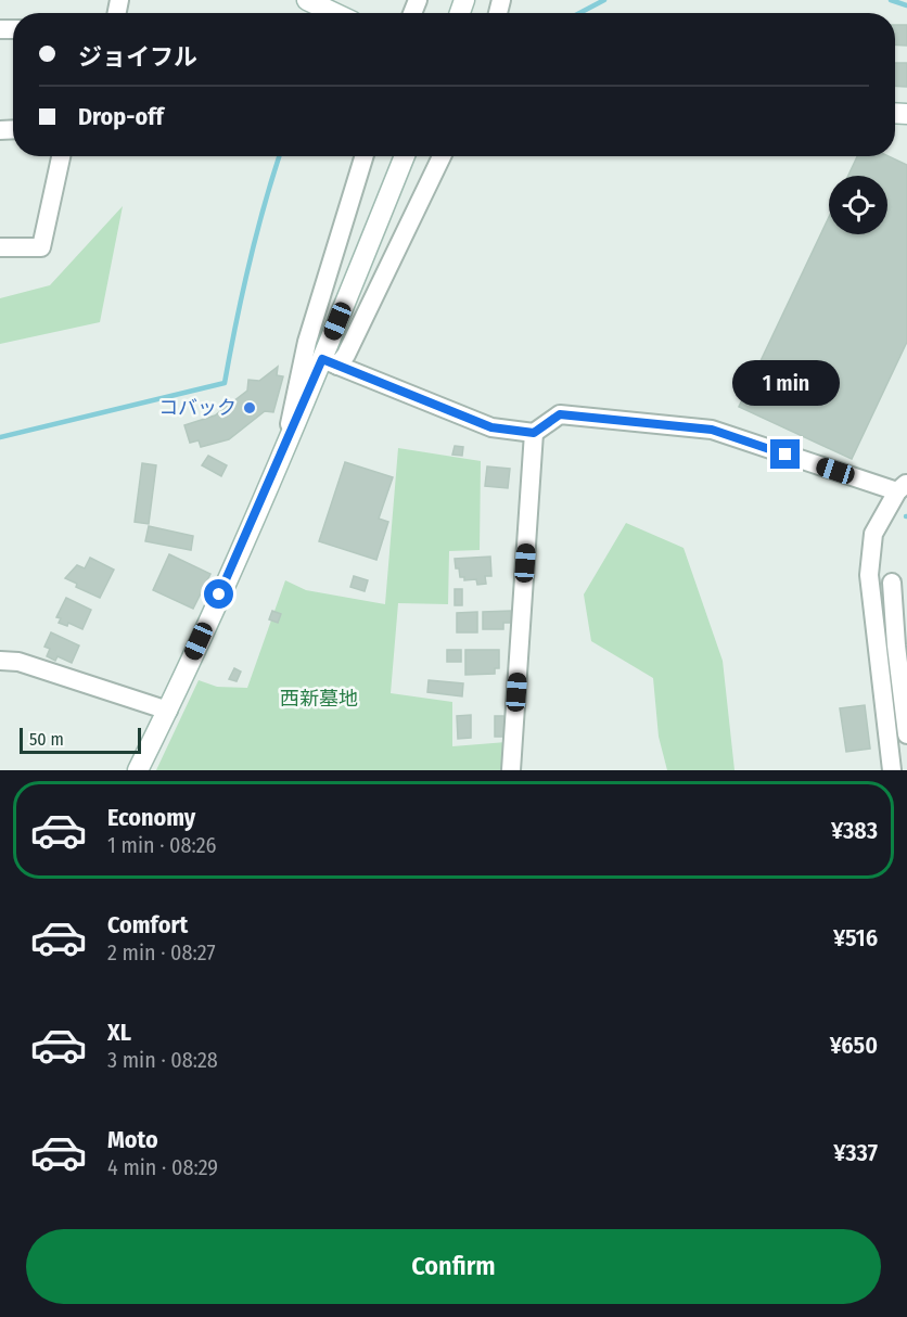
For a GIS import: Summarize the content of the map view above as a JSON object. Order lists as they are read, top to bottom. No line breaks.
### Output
{"parks":["西新墓地"],"places":["コバック"],"scale_bar":"50 m","page":{"banner":["ジョイフル","Drop-off"],"bubble":"1 min","scale":"50 m","list":[{"name":"Economy","note":"1 min · 08:26","value":"¥383"},{"name":"Comfort","note":"2 min · 08:27","value":"¥516"},{"name":"XL","note":"3 min · 08:28","value":"¥650"},{"name":"Moto","note":"4 min · 08:29","value":"¥337"}],"buttons":"Confirm"}}
